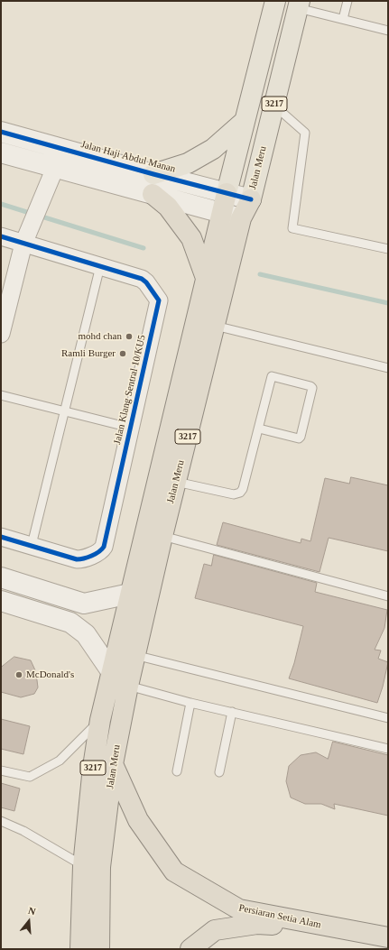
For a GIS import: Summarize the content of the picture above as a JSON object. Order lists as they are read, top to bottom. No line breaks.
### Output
{"streets":{"highway":["3217","Jalan Meru","Persiaran Setia Alam"],"street":["Jalan Haji Abdul Manan","Jalan Klang Sentral 10/KU5"]},"crossings":[["Jalan Haji Abdul Manan","Jalan Meru"],["Jalan Meru","Persiaran Setia Alam"]],"places":["mohd chan","Ramli Burger","McDonald's"],"north":"top"}
